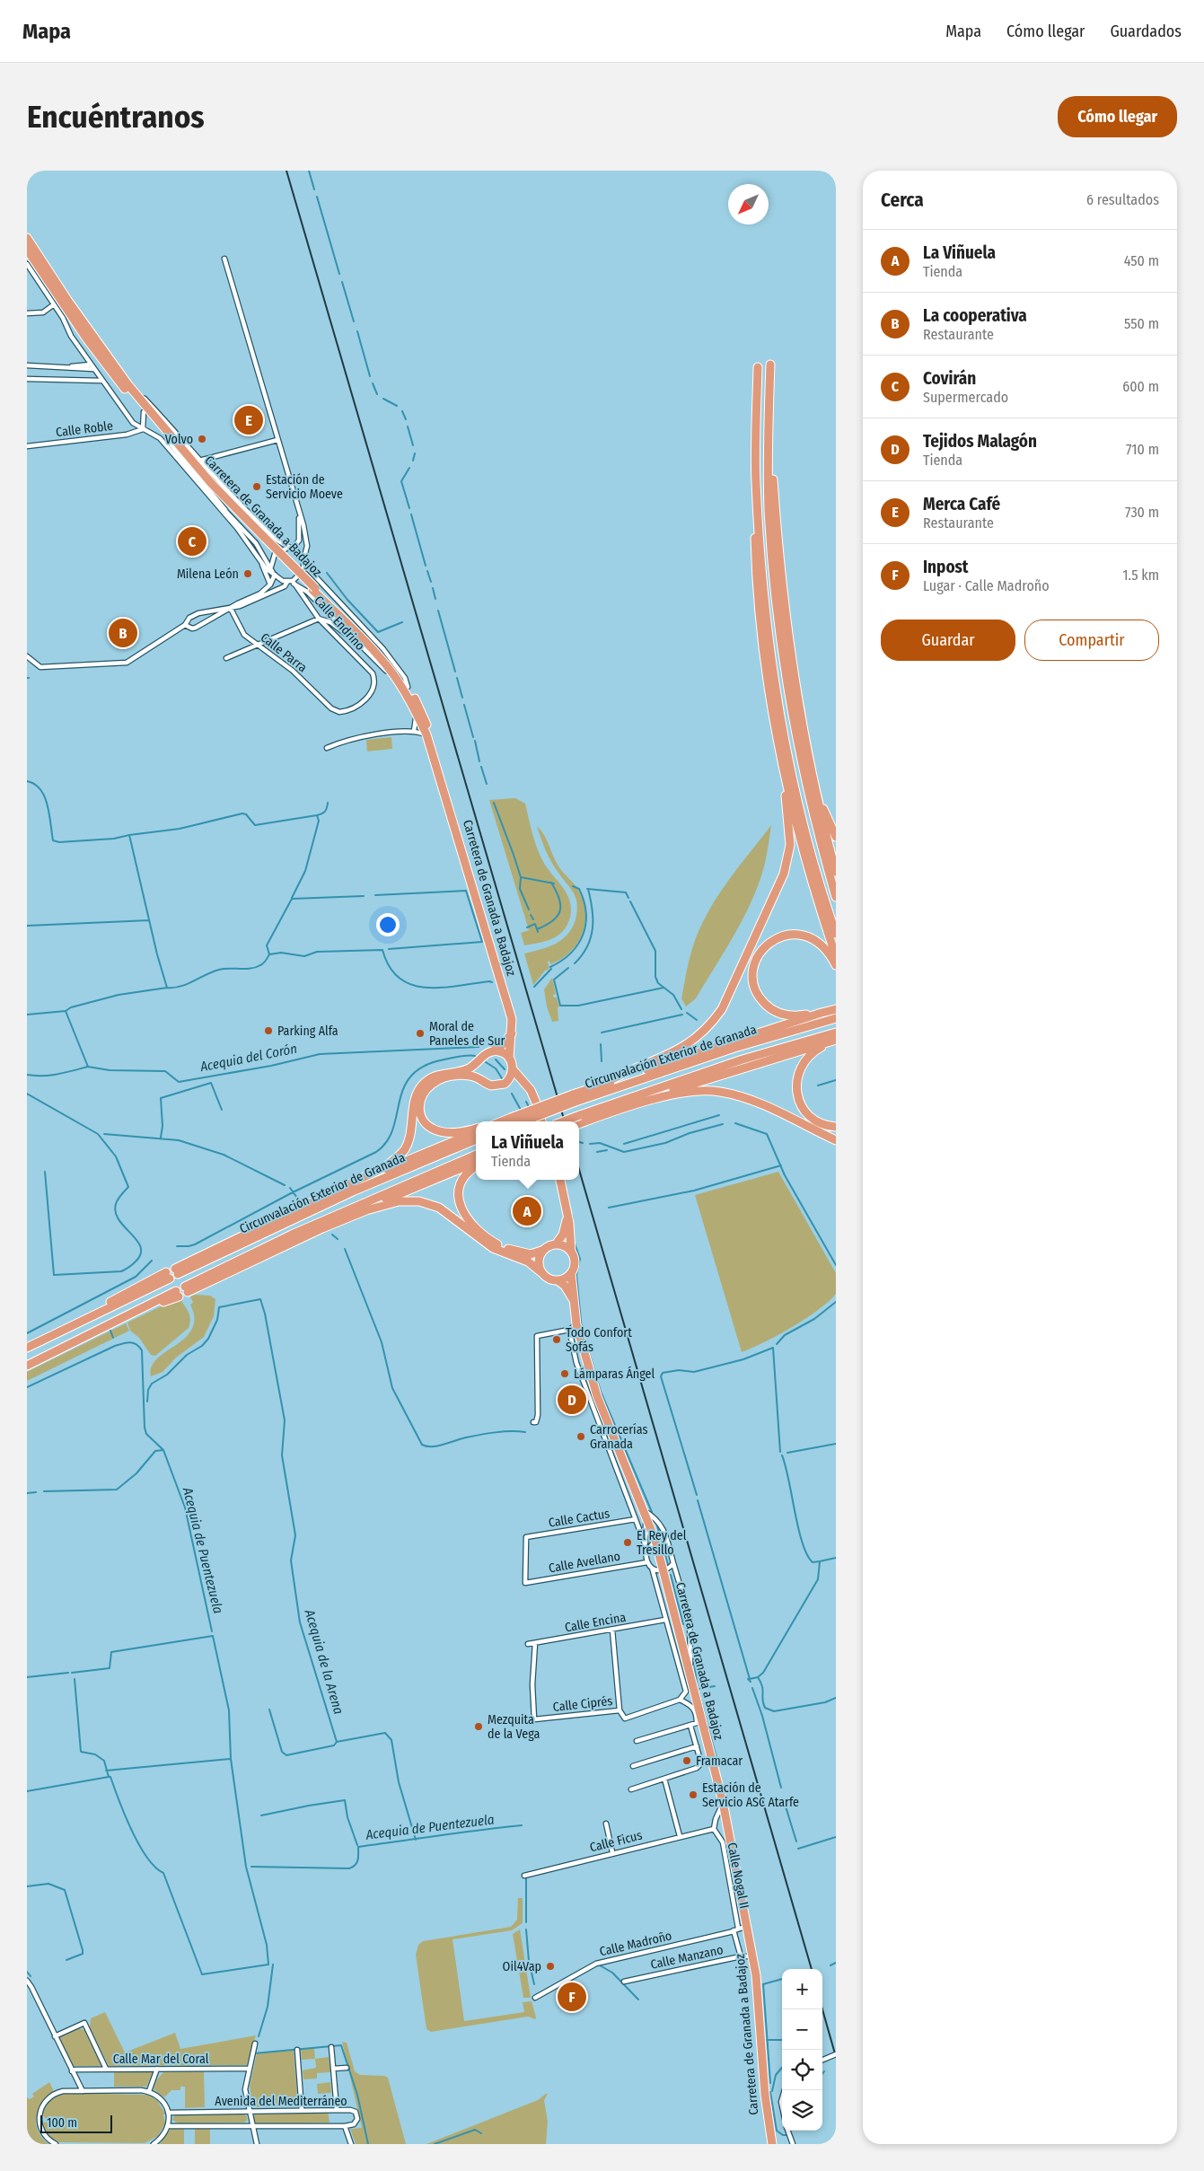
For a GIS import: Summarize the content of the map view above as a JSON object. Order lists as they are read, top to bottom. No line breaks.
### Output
{"streets":{"highway":["Carretera de Granada a Badajoz","Circunvalación Exterior de Granada"],"street":["Calle Roble","Calle Endrino","Calle Parra","Calle Cactus","Calle Avellano","Calle Encina","Calle Ciprés","Calle Ficus","Calle Nogal II","Calle Madroño","Calle Manzano","Calle Mar del Coral","Avenida del Mediterráneo"]},"crossings":[["Carretera de Granada a Badajoz","Calle Madroño"],["Carretera de Granada a Badajoz","Calle Manzano"],["Calle Endrino","Calle Parra"],["Calle Cactus","Calle Avellano"],["Calle Encina","Calle Ciprés"],["Calle Ficus","Calle Nogal II"],["Calle Nogal II","Calle Madroño"],["Calle Nogal II","Calle Manzano"]],"water":["Acequia del Corón","Acequia de Puentezuela","Acequia de la Arena"],"places":["Volvo","Estación de Servicio Moeve","Milena León","Parking Alfa","Moral de Paneles de Sur","Todo Confort Sofás","Lámparas Ángel","Carrocerías Granada","El Rey del Tresillo","Mezquita de la Vega","Framacar","Estación de Servicio ASC Atarfe","Oil4Vap"],"scale_bar":"100 m","north":"bottom left","page":{"header":"Mapa","nav":["Mapa","Cómo llegar","Guardados"],"buttons":["Cómo llegar",["Guardar","Compartir"]],"title":"Encuéntranos","heading":["Cerca","6 resultados"],"list":[{"mark":"A","name":"La Viñuela","note":"Tienda","value":"450 m"},{"mark":"B","name":"La cooperativa","note":"Restaurante","value":"550 m"},{"mark":"C","name":"Covirán","note":"Supermercado","value":"600 m"},{"mark":"D","name":"Tejidos Malagón","note":"Tienda","value":"710 m"},{"mark":"E","name":"Merca Café","note":"Restaurante","value":"730 m"},{"mark":"F","name":"Inpost","note":"Lugar · Calle Madroño","value":"1.5 km"}],"pins":["E","C","B","A","D","F"],"popup":["La Viñuela","Tienda"],"map_buttons":["+","−"],"scale":"100 m"}}
